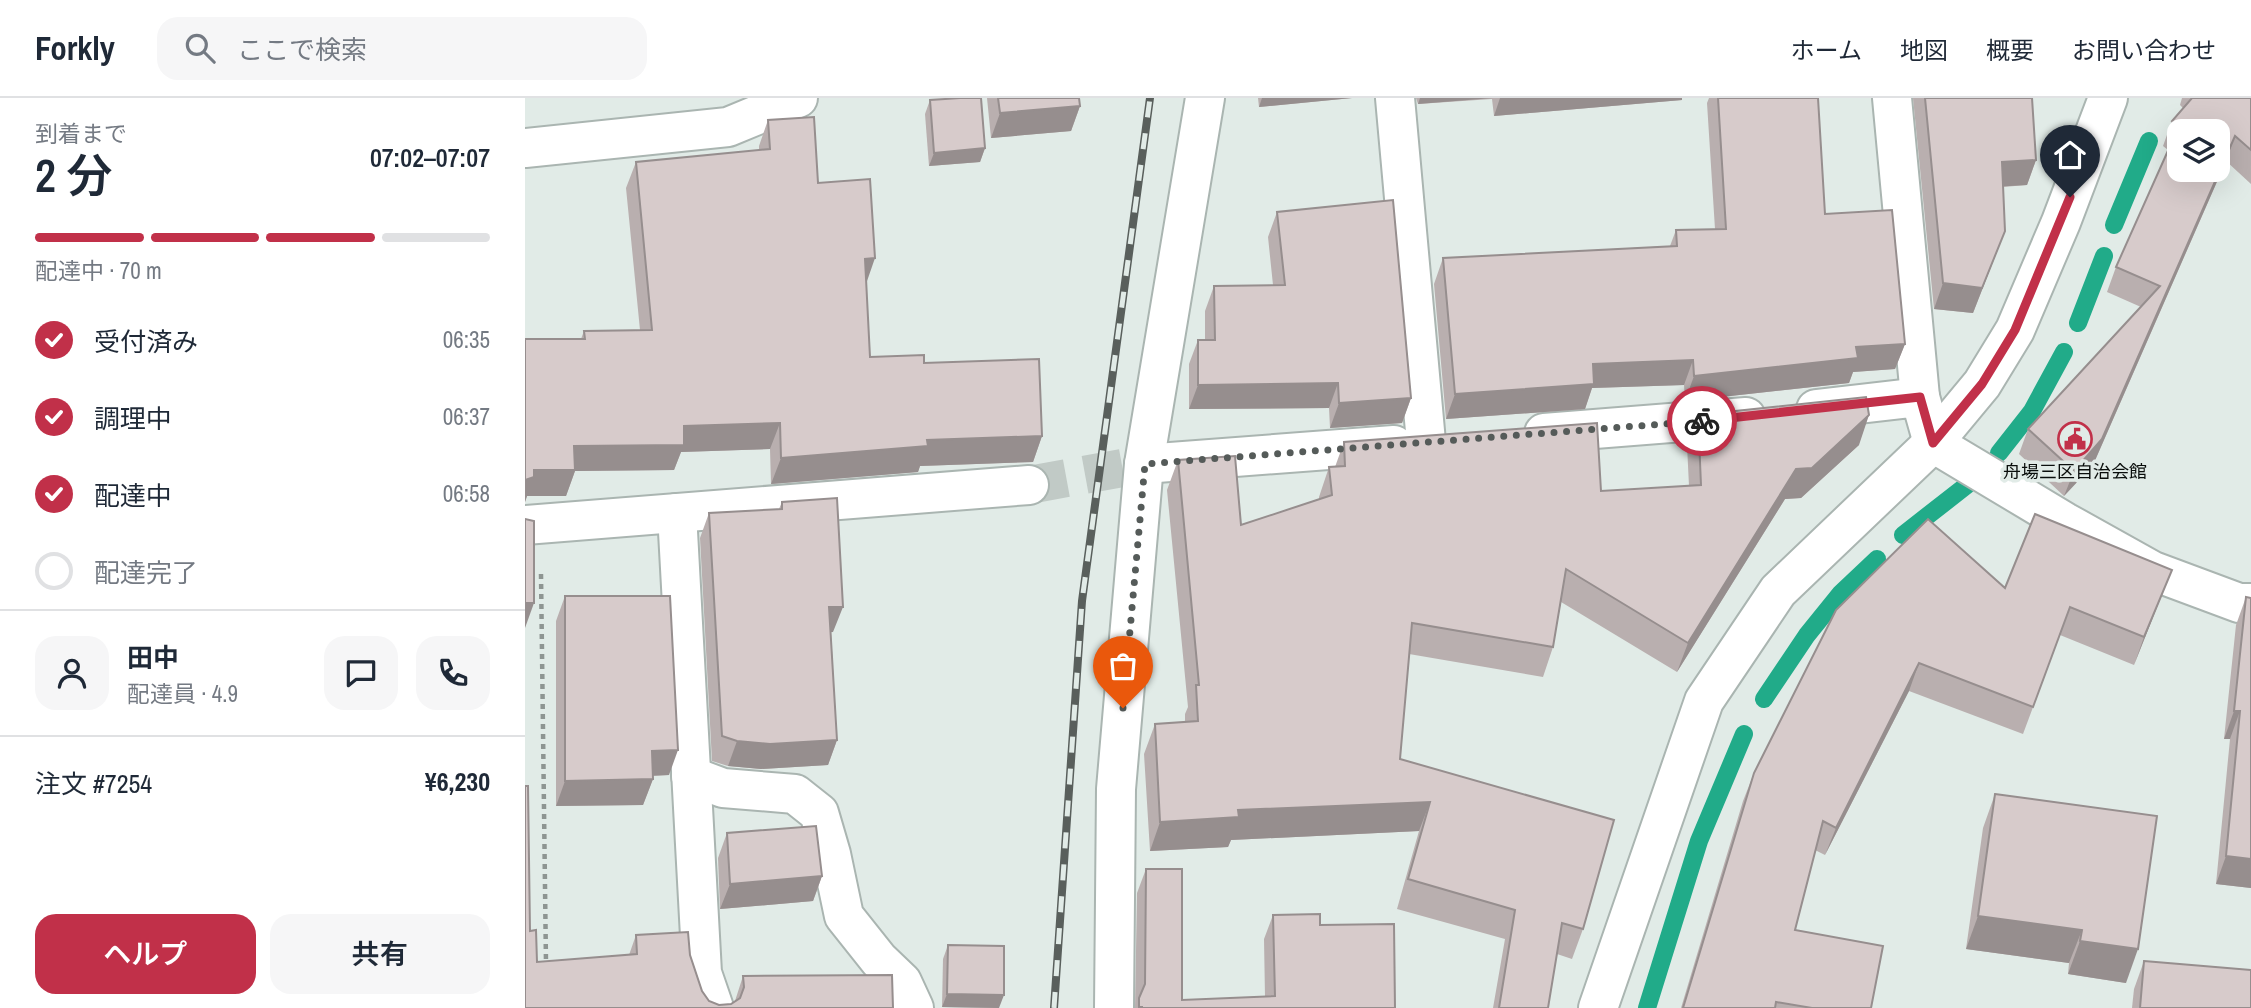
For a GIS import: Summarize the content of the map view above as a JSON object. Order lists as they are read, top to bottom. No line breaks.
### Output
{"places":{"public building":["舟場三区自治会館"]},"page":{"header":"Forkly","search":"ここで検索","nav":["ホーム","地図","概要","お問い合わせ"],"heading":["2 分","到着まで","07:02–07:07"],"panel":["田中","配達員 · 4.9","注文 #7254","¥6,230"],"bar":"配達中 · 70 m","list":[["受付済み","06:35"],["調理中","06:37"],["配達中","06:58"],"配達完了"],"buttons":["ヘルプ","共有"]}}
